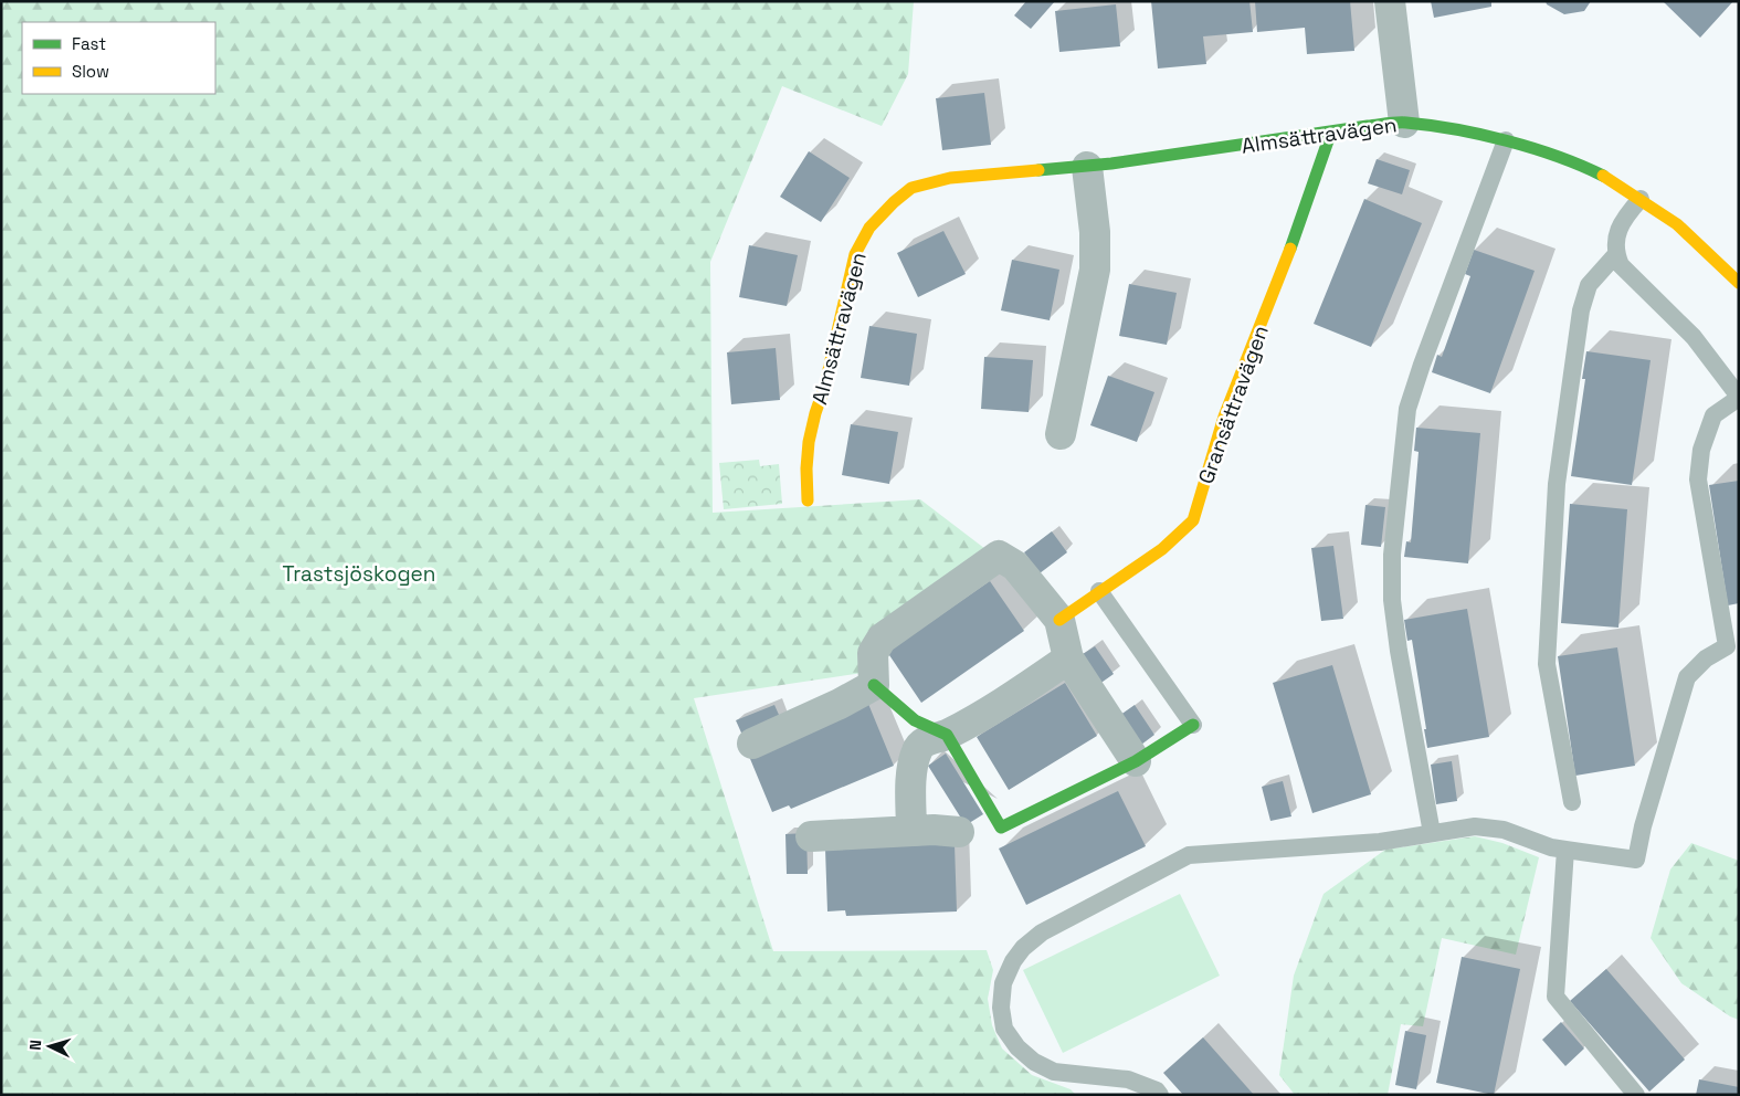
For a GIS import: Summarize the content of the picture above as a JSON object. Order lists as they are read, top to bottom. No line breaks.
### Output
{"streets":{"street":["Almsättravägen","Gransättravägen"]},"crossings":[["Almsättravägen","Gransättravägen"]],"parks":["Trastsjöskogen"],"legend":["Fast","Slow"],"north":"left"}
